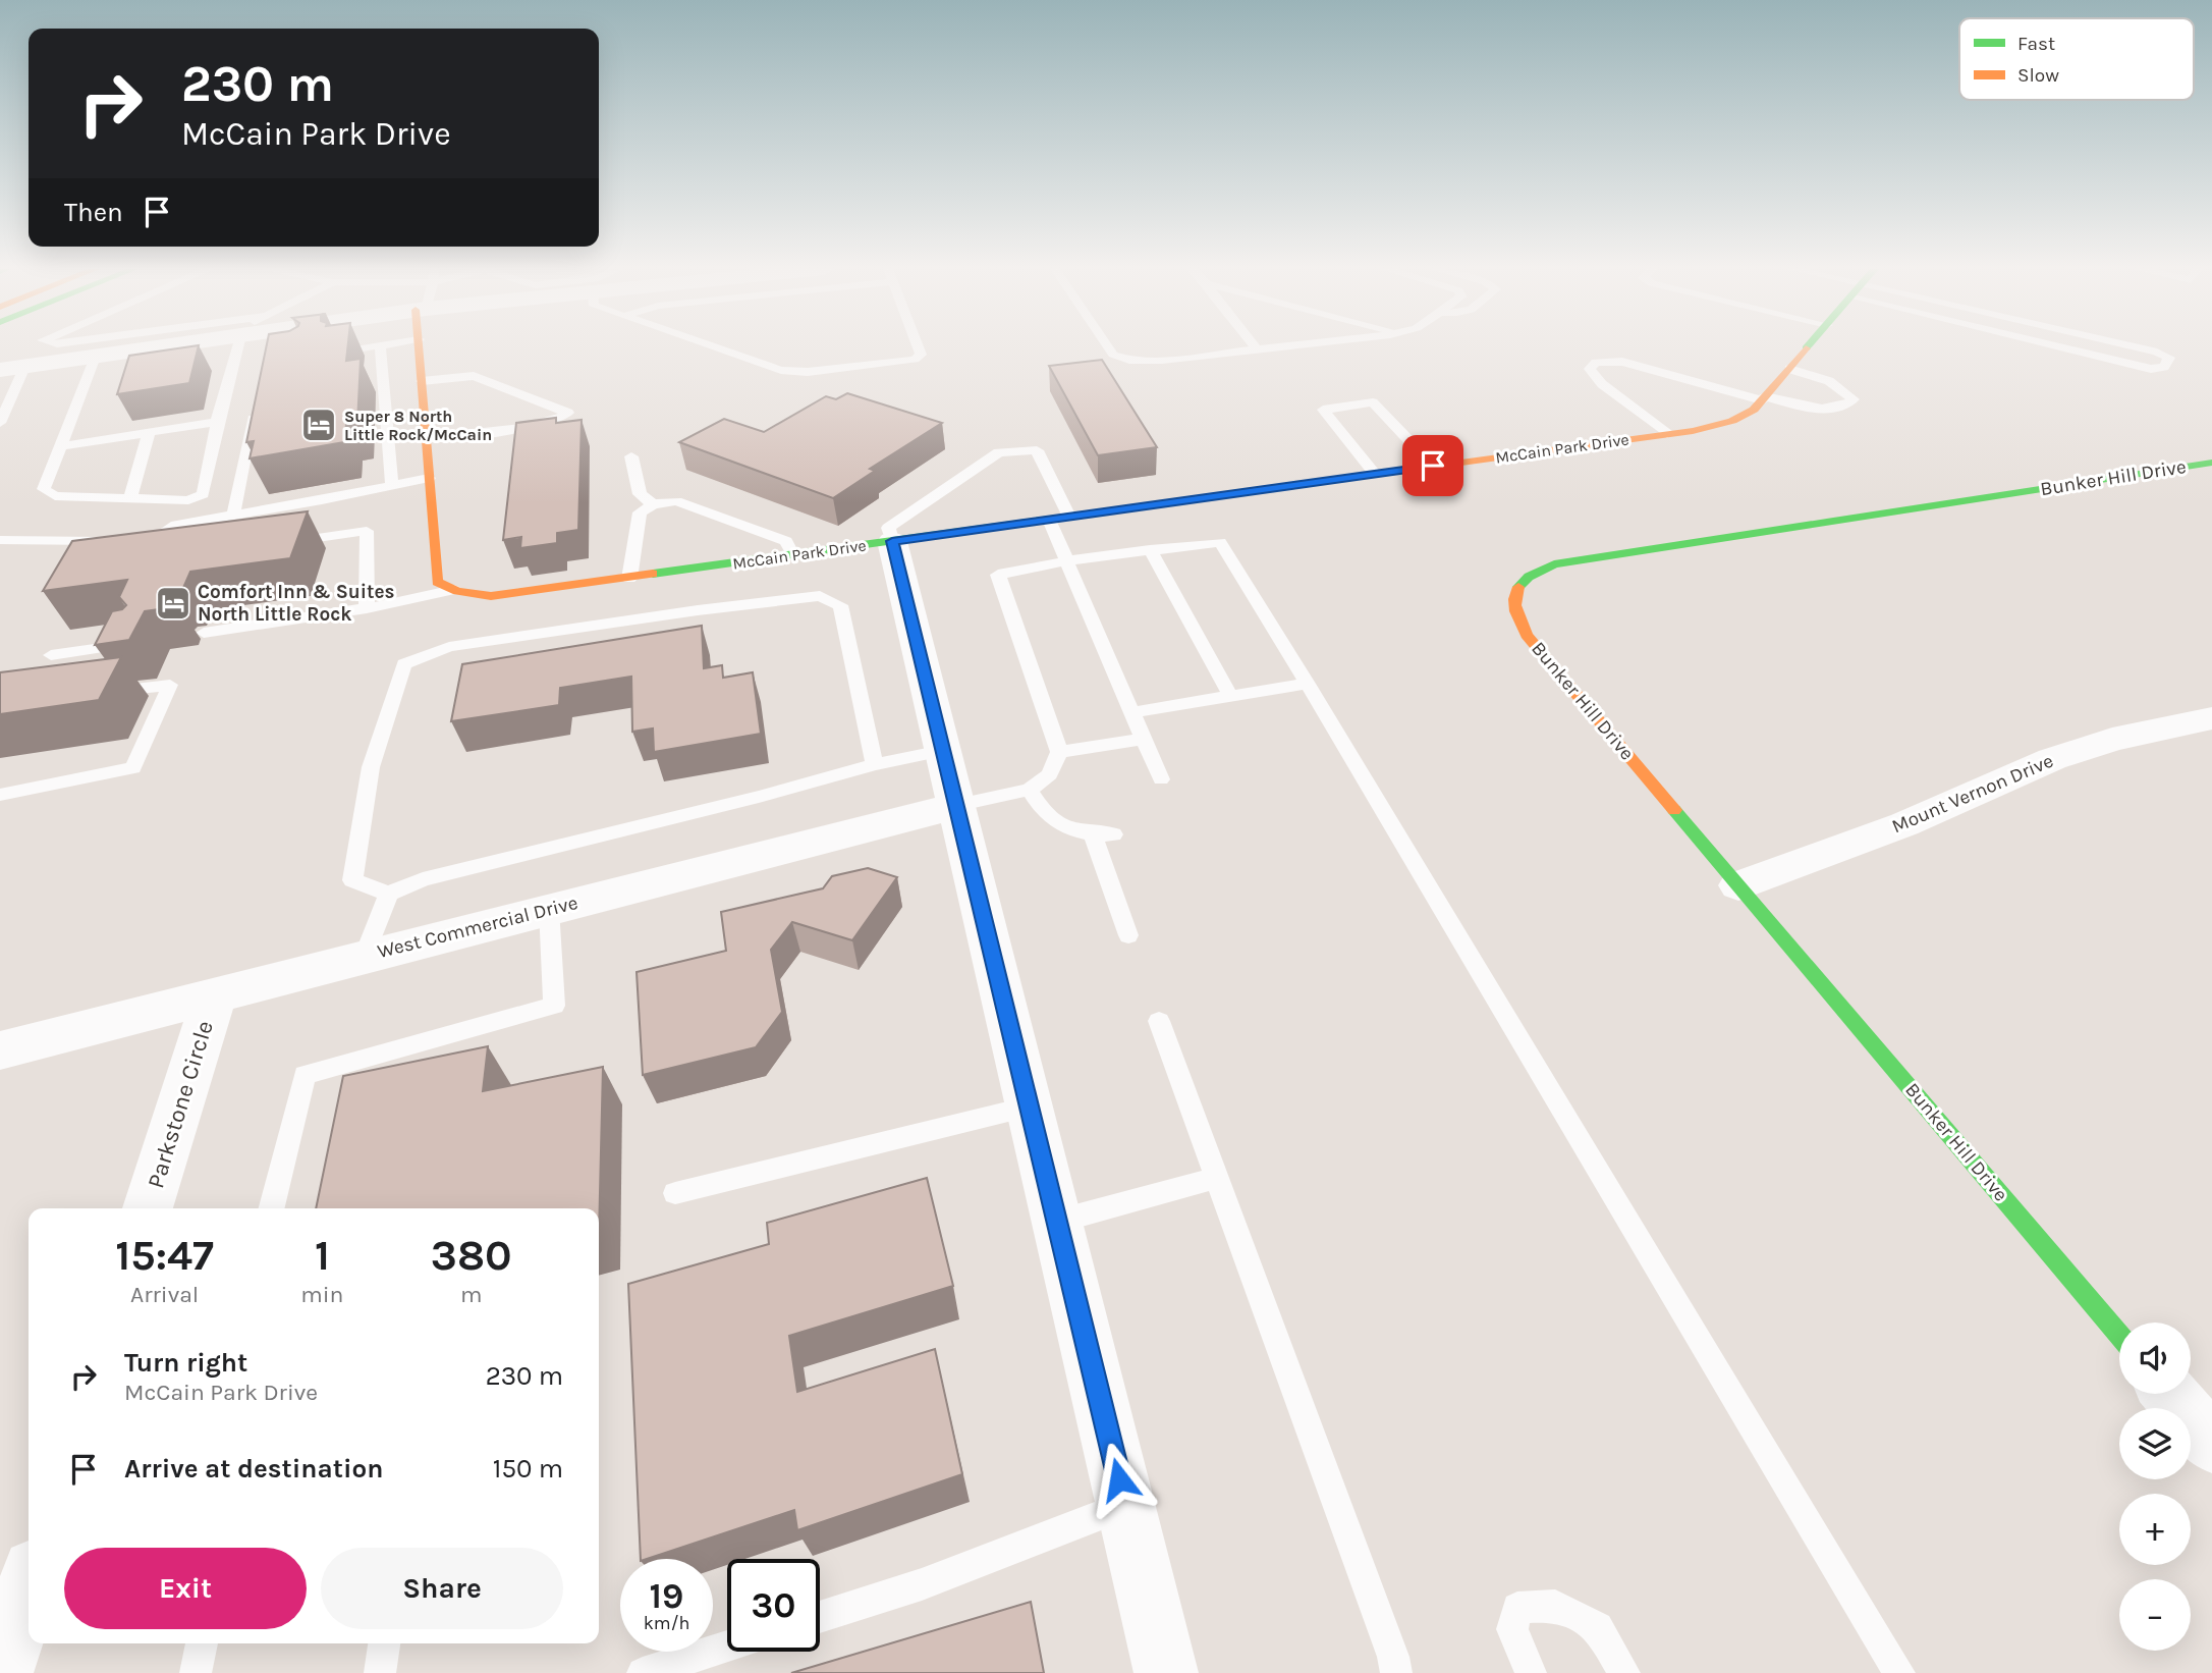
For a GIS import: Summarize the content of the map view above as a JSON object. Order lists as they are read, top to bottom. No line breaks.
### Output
{"streets":{"main road":["McCain Park Drive","Bunker Hill Drive"],"street":["Mount Vernon Drive","West Commercial Drive","Parkstone Circle"]},"crossings":[["Bunker Hill Drive","Mount Vernon Drive"],["West Commercial Drive","Parkstone Circle"]],"places":{"hotel":["Super 8 North Little Rock/McCain","Comfort Inn & Suites North Little Rock"]},"legend":["Fast","Slow"],"page":{"turn":["230 m","McCain Park Drive"],"then":"Then","eta":["15:47","Arrival","1","min","380","m"],"map_buttons":["+","−"],"list":[{"name":"Turn right","note":"McCain Park Drive","value":"230 m"},{"name":"Arrive at destination","value":"150 m"}],"buttons":["Exit","Share"],"speed":"19 km/h","limit":"30"}}
